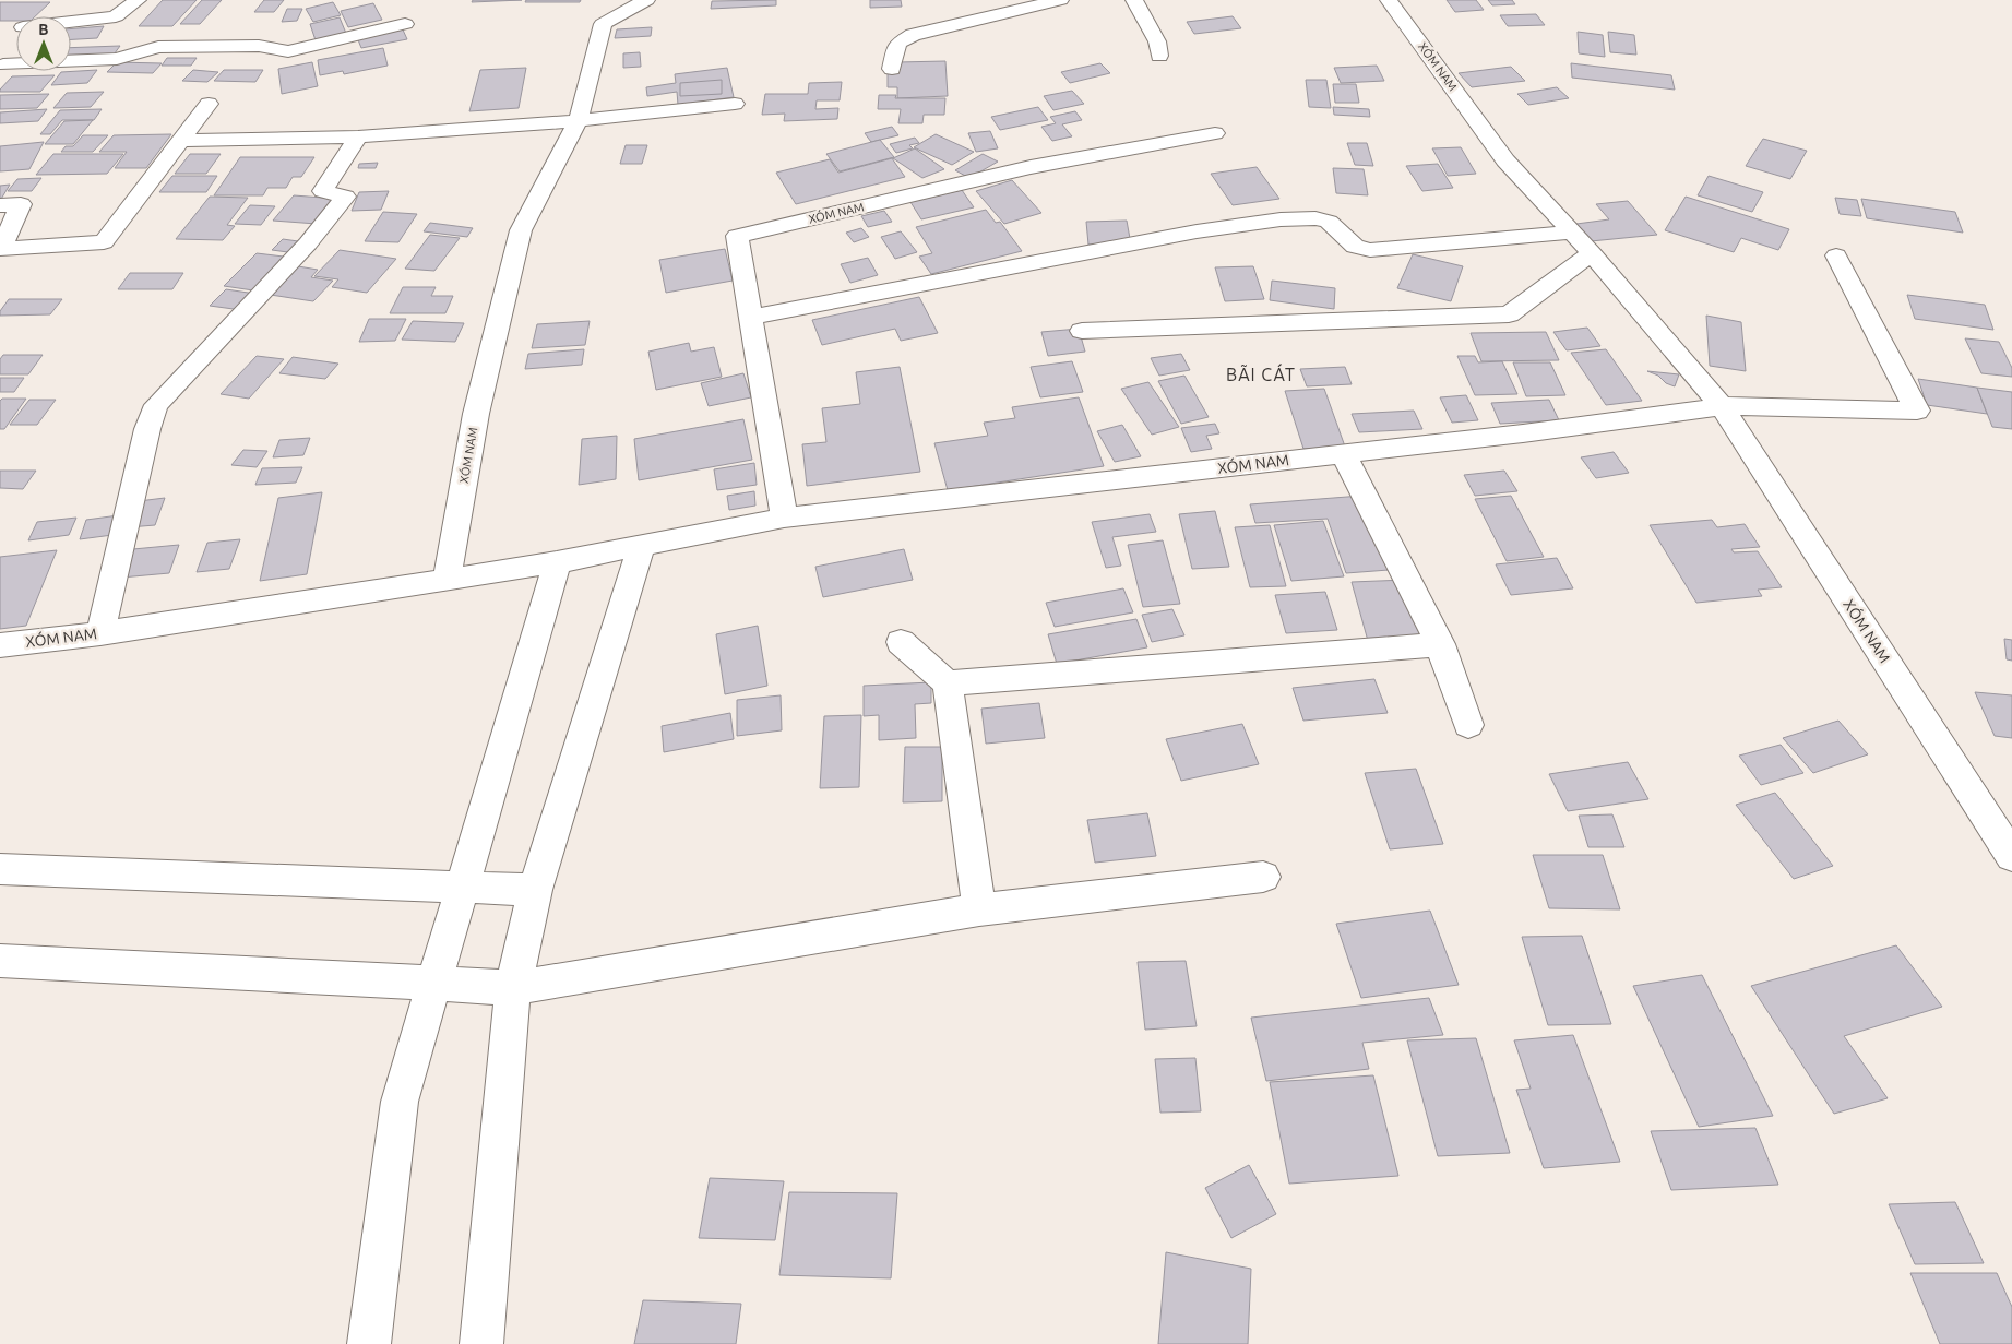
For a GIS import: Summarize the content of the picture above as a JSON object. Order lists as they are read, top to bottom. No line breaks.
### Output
{"streets":{"street":["XÓM NAM"]},"districts":["BÃI CÁT"],"north":"top"}
